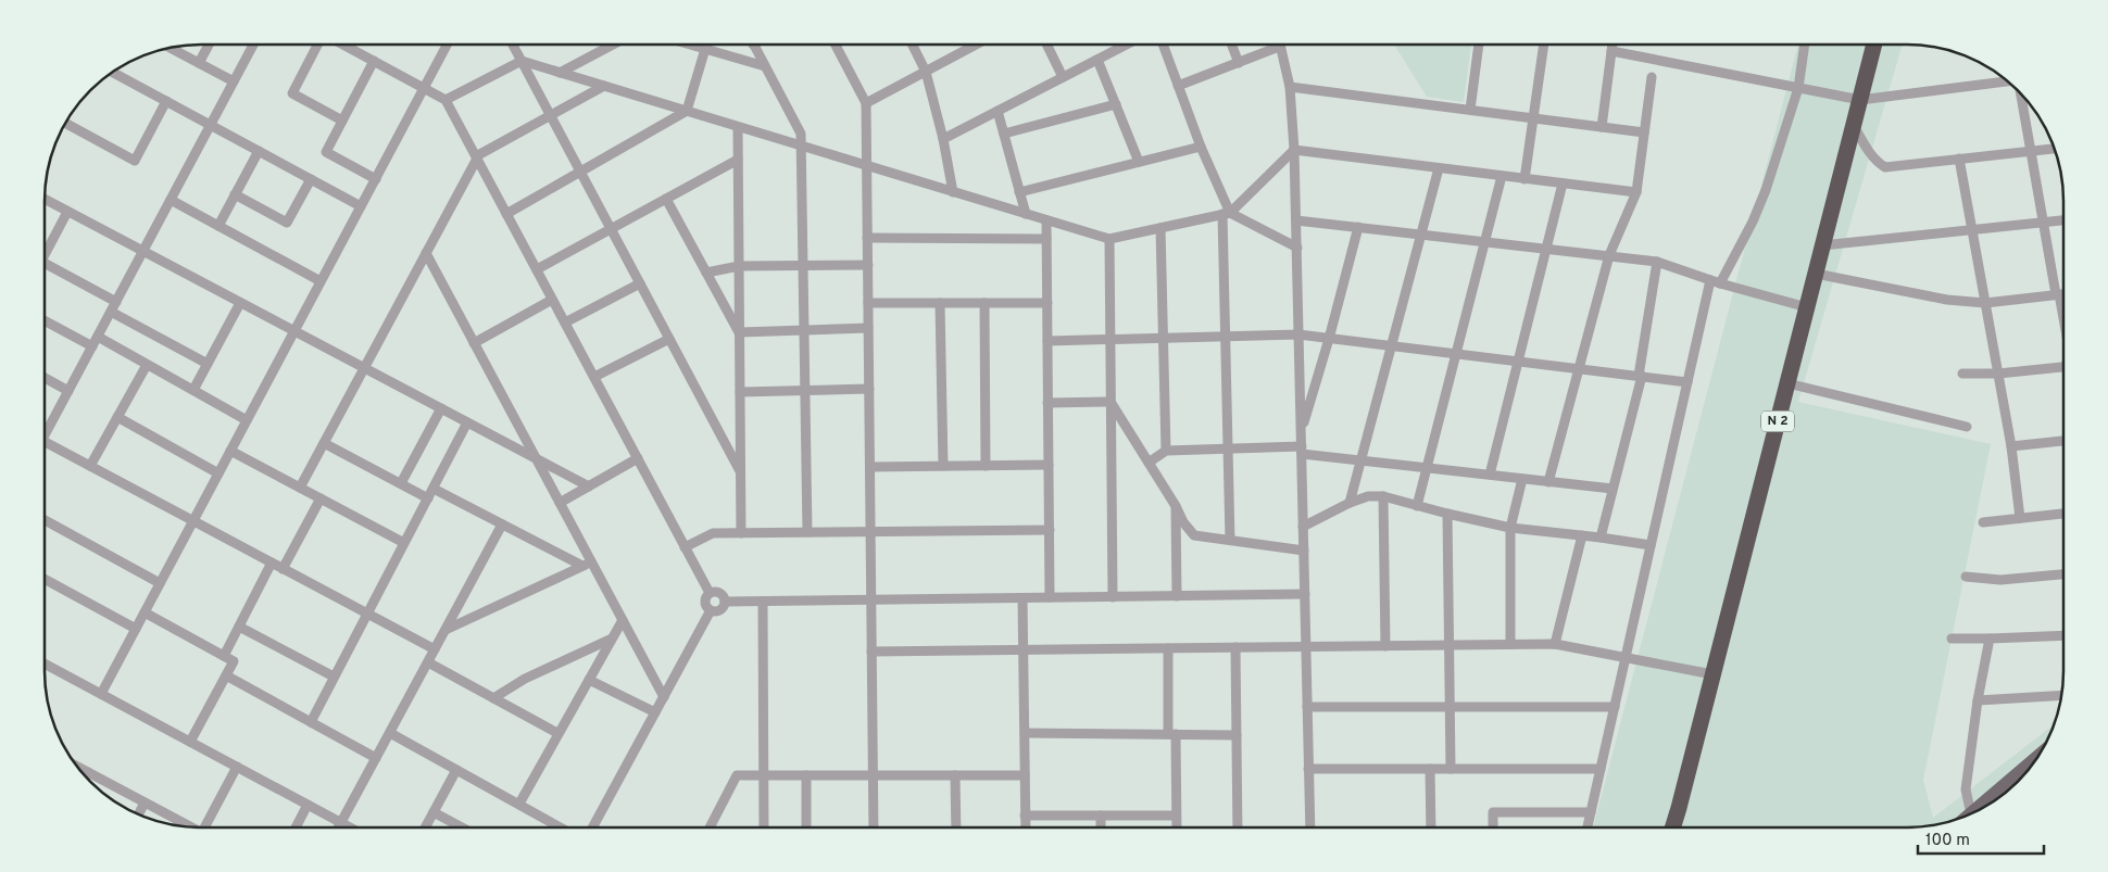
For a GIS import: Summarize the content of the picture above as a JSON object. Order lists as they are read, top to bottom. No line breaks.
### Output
{"streets":{"highway":["N 2"]},"scale_bar":"100 m"}
